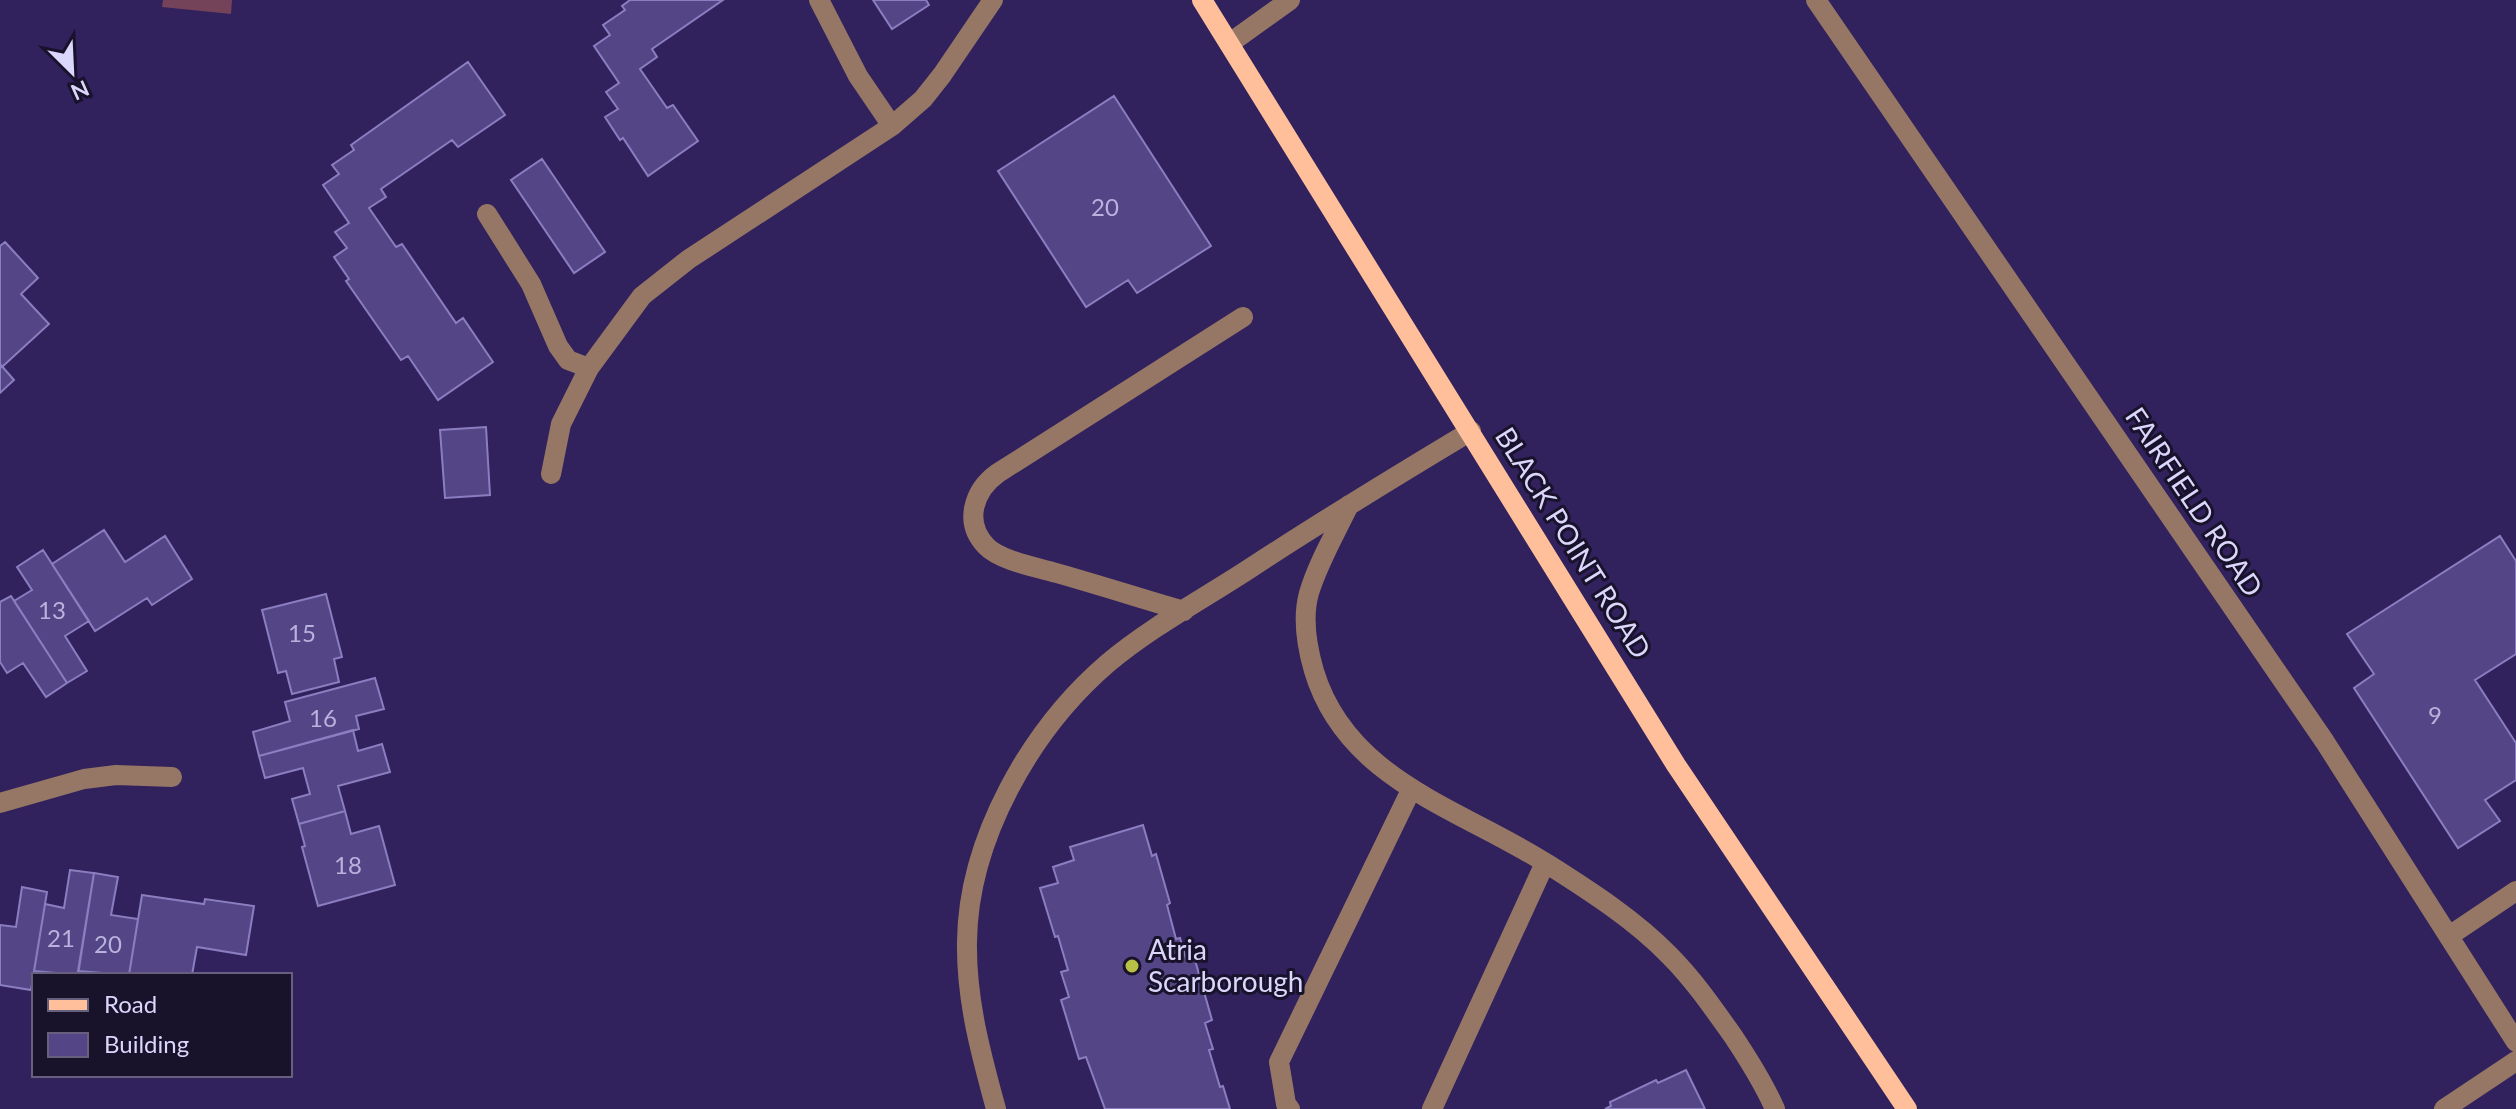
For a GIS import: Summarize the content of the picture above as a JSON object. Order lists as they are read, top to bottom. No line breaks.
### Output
{"streets":{"main road":["BLACK POINT ROAD"],"street":["FAIRFIELD ROAD"]},"places":["Atria Scarborough"],"house_numbers":["20","13","15","9","16","18","21","20"],"legend":["Road","Building"],"north":"bottom right"}
